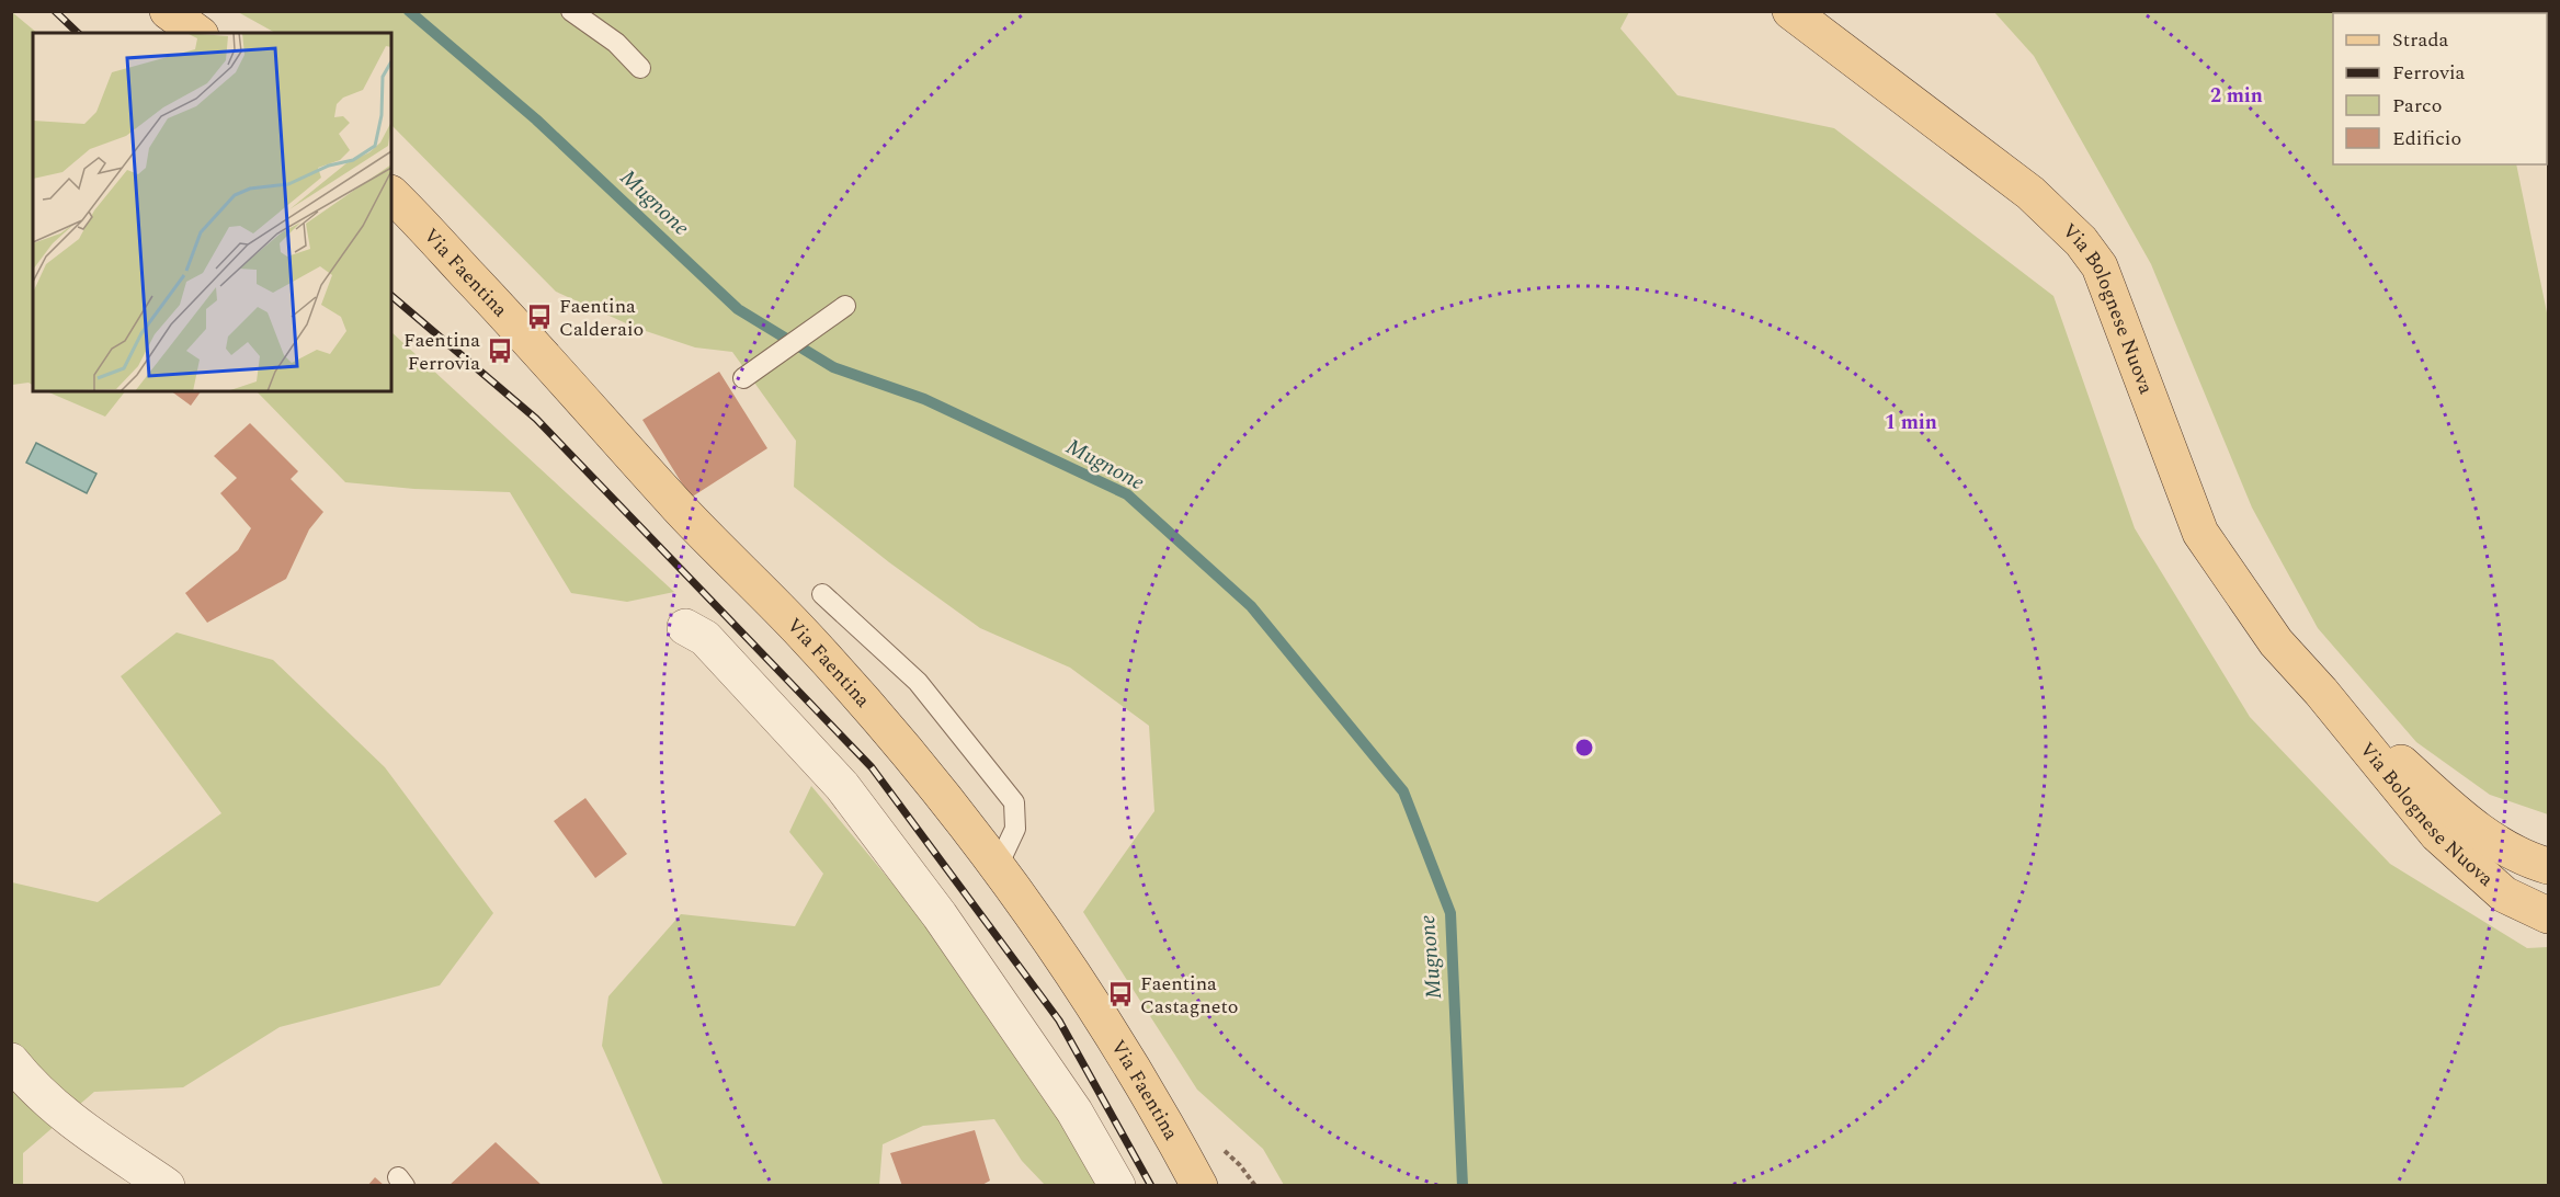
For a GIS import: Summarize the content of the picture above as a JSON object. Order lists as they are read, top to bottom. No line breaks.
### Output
{"streets":{"main road":["Via Faentina","Via Bolognese Nuova"]},"water":["Mugnone"],"places":{"bus stop":["Faentina Calderaio","Faentina Ferrovia","Faentina Castagneto"]},"legend":["Strada","Ferrovia","Parco","Edificio"],"rings":["2 min","1 min"]}
